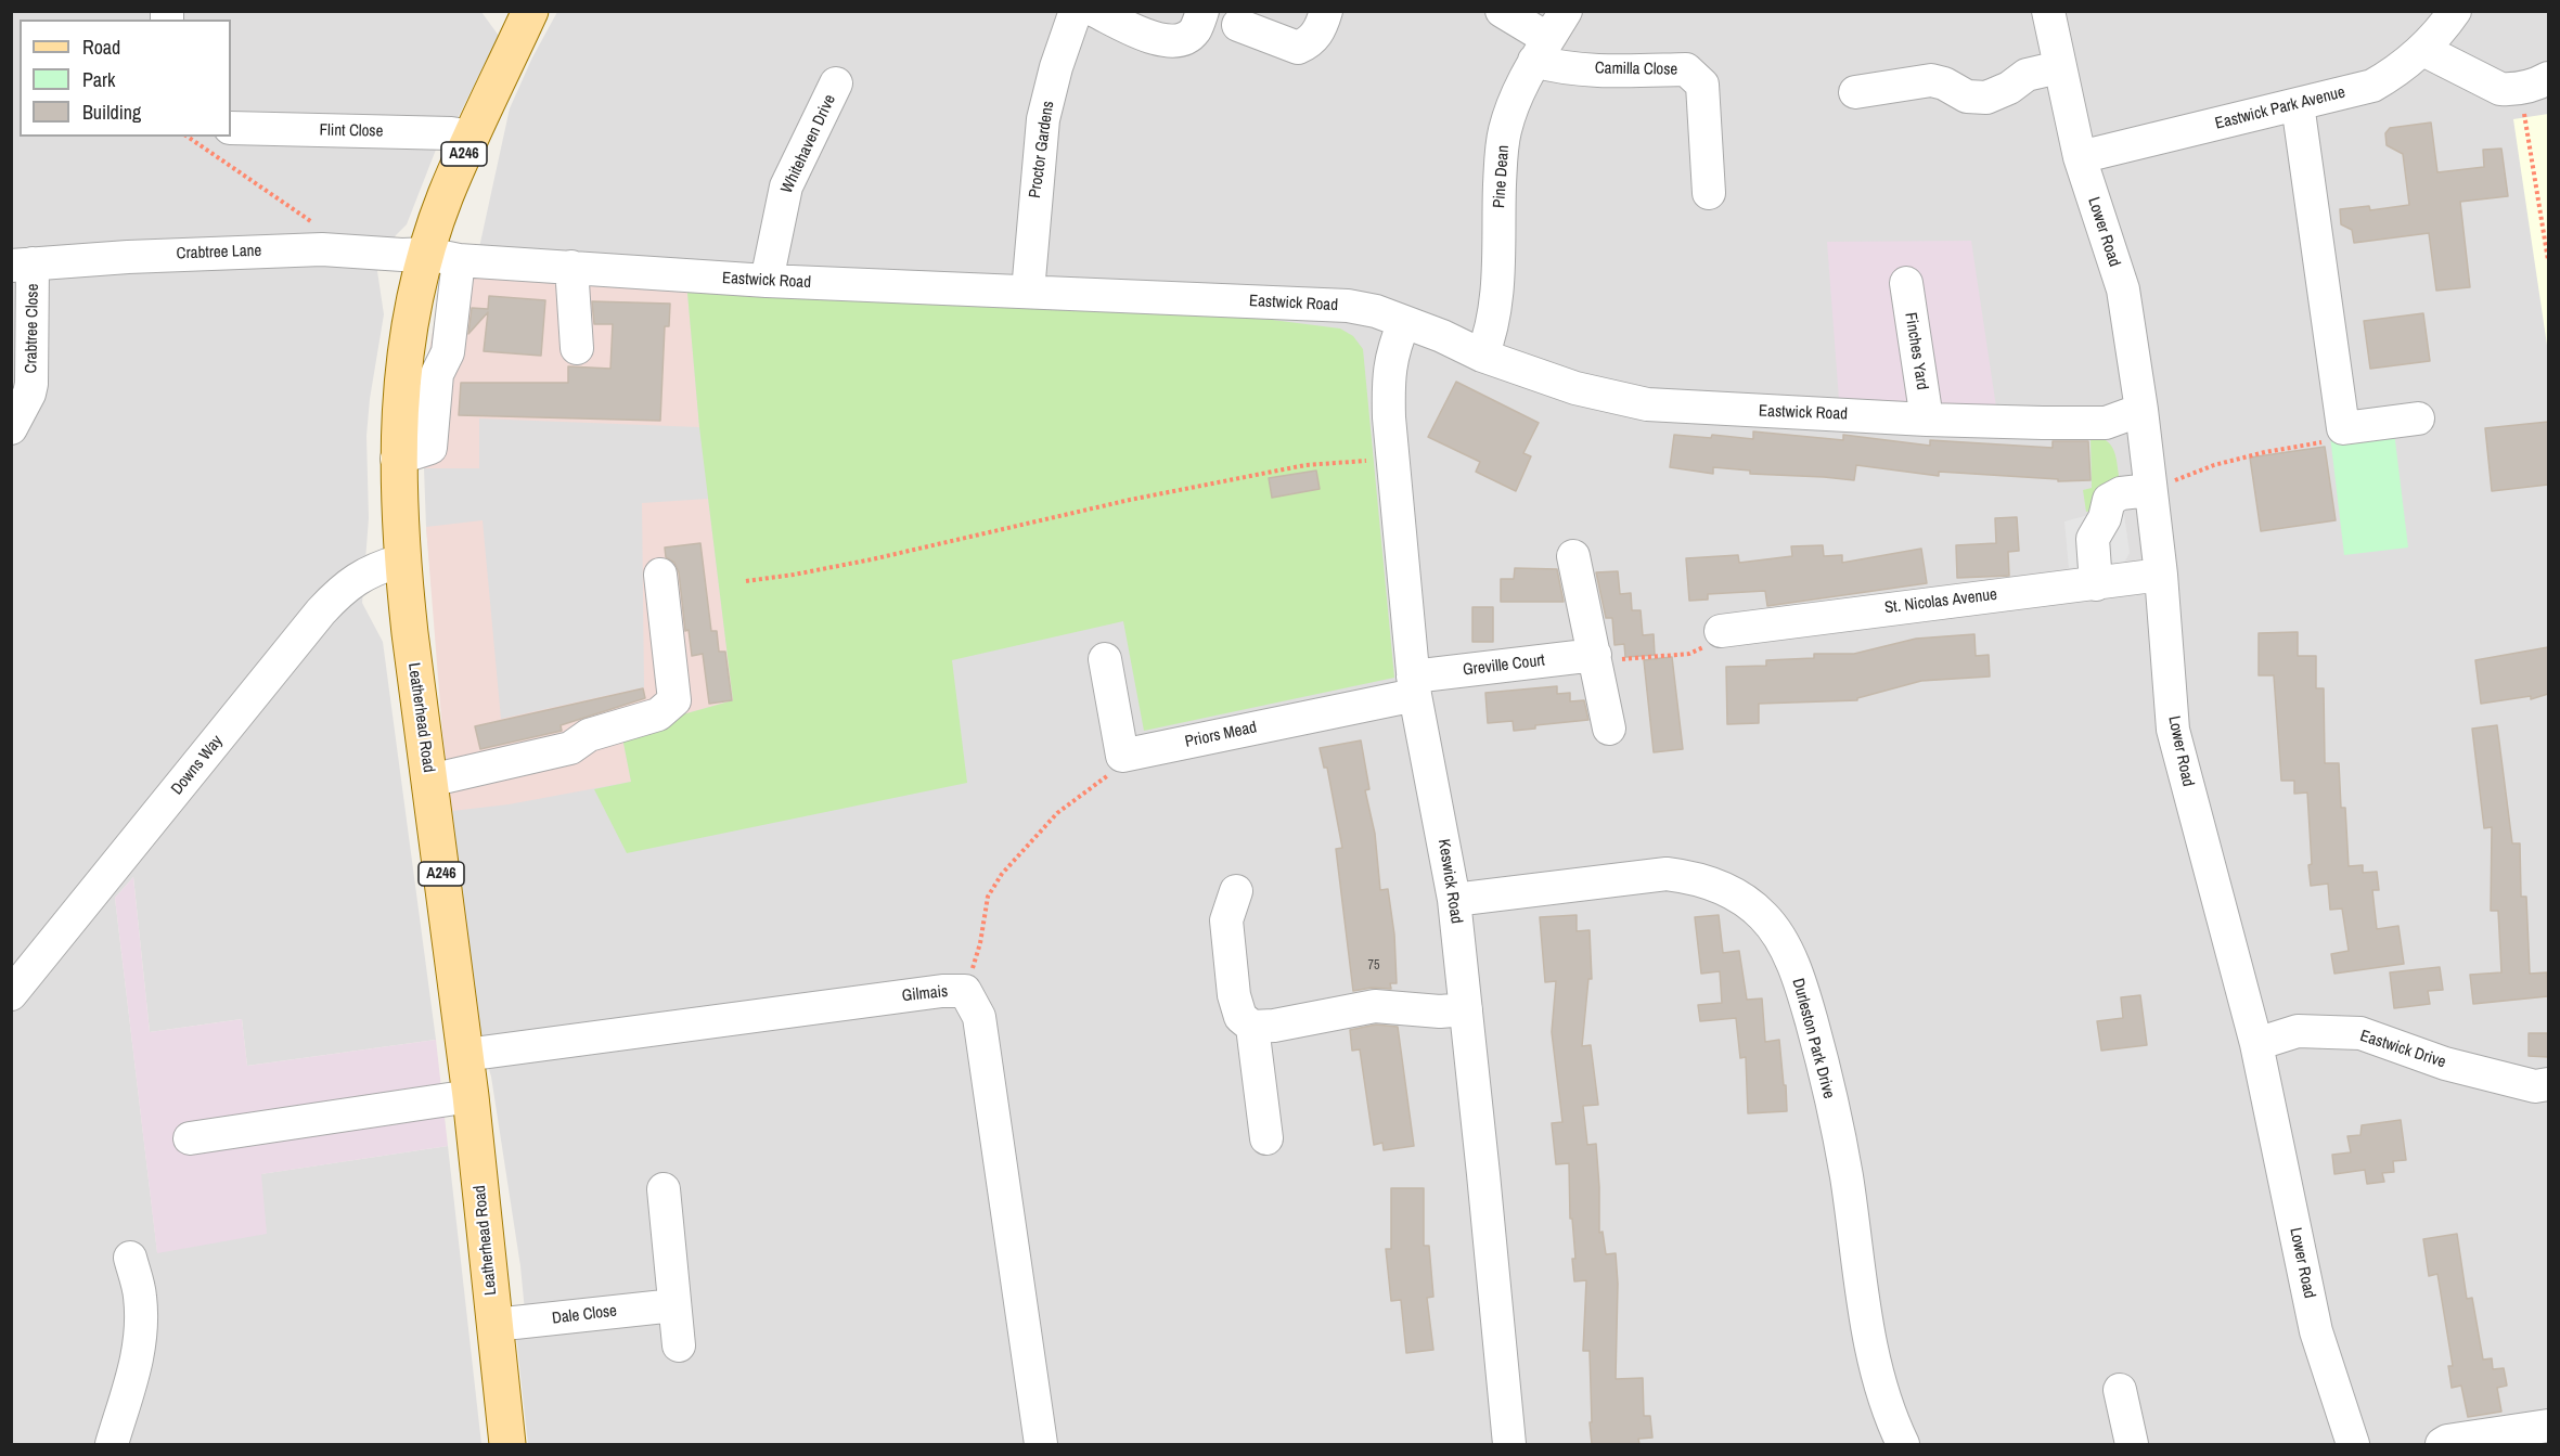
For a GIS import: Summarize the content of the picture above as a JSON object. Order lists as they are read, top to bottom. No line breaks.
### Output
{"streets":{"main road":["A246","Leatherhead Road"],"street":["Camilla Close","Eastwick Park Avenue","Flint Close","Whitehaven Drive","Proctor Gardens","Pine Dean","Lower Road","Crabtree Lane","Eastwick Road","Crabtree Close","Finches Yard","St. Nicolas Avenue","Greville Court","Priors Mead","Downs Way","Keswick Road","Gilmais","Durleston Park Drive","Eastwick Drive","Dale Close"]},"crossings":[["Camilla Close","Pine Dean"],["Eastwick Park Avenue","Lower Road"],["Flint Close","Leatherhead Road"],["Whitehaven Drive","Eastwick Road"],["Proctor Gardens","Eastwick Road"],["Pine Dean","Eastwick Road"],["Lower Road","Eastwick Road"],["Lower Road","St. Nicolas Avenue"],["Lower Road","Eastwick Drive"],["Crabtree Lane","Eastwick Road"],["Crabtree Lane","Crabtree Close"],["Crabtree Lane","Leatherhead Road"],["Eastwick Road","Finches Yard"],["Eastwick Road","Leatherhead Road"],["Eastwick Road","Keswick Road"],["Greville Court","Priors Mead"],["Greville Court","Keswick Road"],["Leatherhead Road","Downs Way"],["Leatherhead Road","Gilmais"],["Leatherhead Road","Dale Close"],["Priors Mead","Keswick Road"],["Keswick Road","Durleston Park Drive"]],"house_numbers":["75"],"legend":["Road","Park","Building"]}
